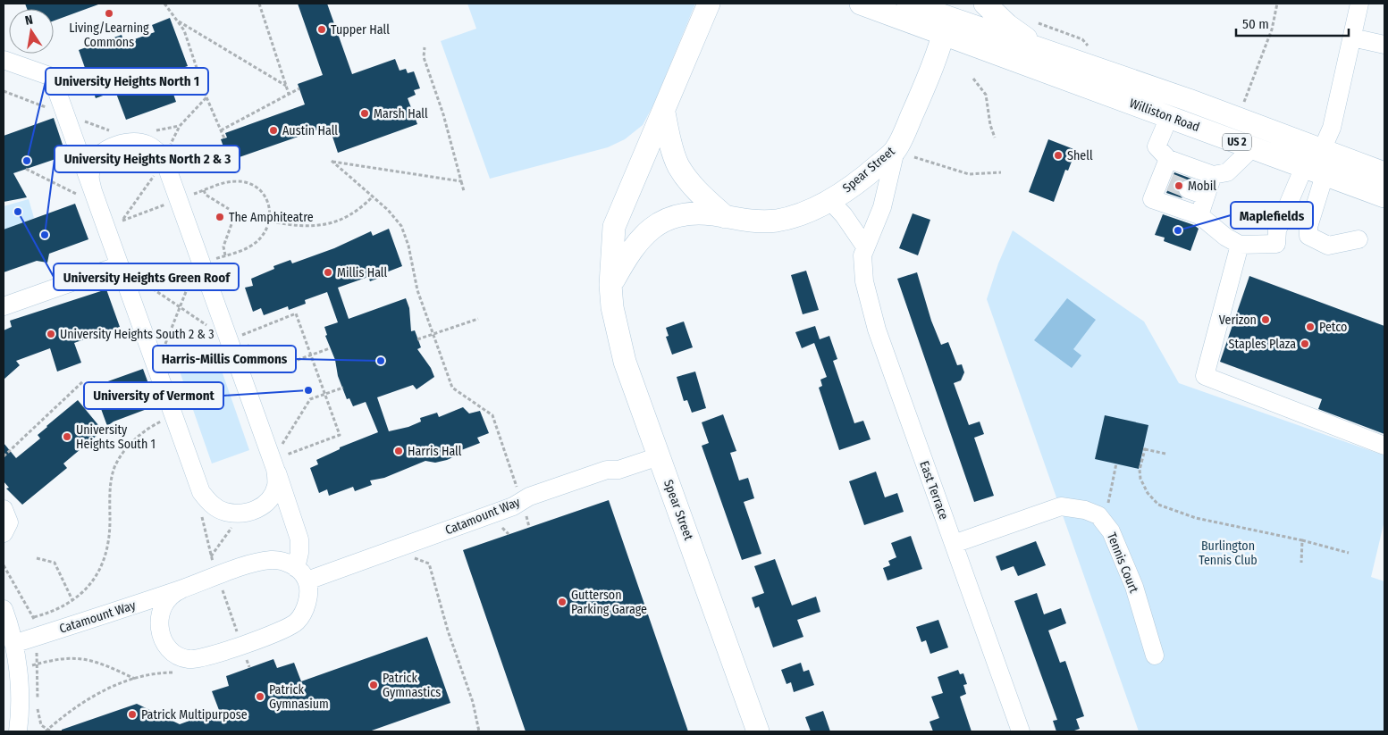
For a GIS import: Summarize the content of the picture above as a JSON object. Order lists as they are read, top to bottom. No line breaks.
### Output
{"streets":{"main road":["Williston Road","US 2","Spear Street"],"street":["East Terrace","Catamount Way","Tennis Court"]},"crossings":[["Williston Road","US 2"],["Williston Road","Spear Street"],["US 2","Spear Street"],["Spear Street","East Terrace"],["Spear Street","Catamount Way"]],"parks":["Burlington Tennis Club"],"places":["Living/Learning Commons","Tupper Hall","Marsh Hall","Austin Hall","Shell","University Heights North 1","Mobil","University Heights Green Roof","The Amphiteatre","Maplefields","University Heights North 2 & 3","Millis Hall","Verizon","Petco","University Heights South 2 & 3","Staples Plaza","Harris-Millis Commons","University of Vermont","University Heights South 1","Harris Hall","Gutterson Parking Garage","Patrick Gymnastics","Patrick Gymnasium","Patrick Multipurpose"],"scale_bar":"50 m","north":"top"}
